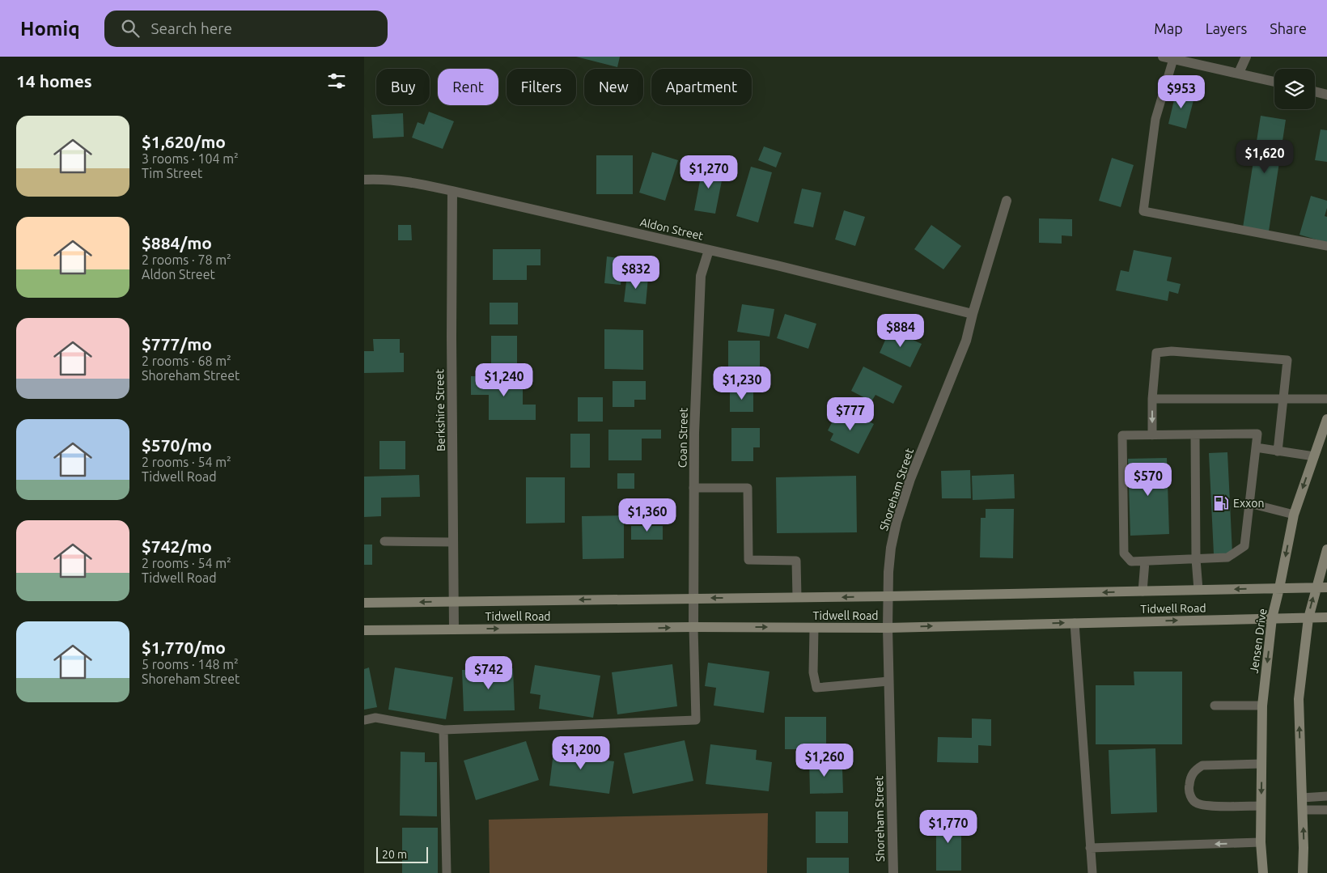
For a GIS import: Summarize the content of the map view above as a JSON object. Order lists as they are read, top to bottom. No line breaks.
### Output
{"streets":{"main road":["Tidwell Road","Jensen Drive"],"street":["Aldon Street","Berkshire Street","Coan Street","Shoreham Street"]},"crossings":[["Aldon Street","Berkshire Street"],["Aldon Street","Coan Street"],["Aldon Street","Shoreham Street"],["Berkshire Street","Tidwell Road"],["Coan Street","Tidwell Road"],["Shoreham Street","Tidwell Road"],["Tidwell Road","Jensen Drive"]],"places":{"fuel station":["Exxon"]},"scale_bar":"20 m","page":{"header":"Homiq","search":"Search here","nav":["Map","Layers","Share"],"heading":"14 homes","chip":["Buy","Rent","Filters","New","Apartment"],"price":["$953","$1,620","$1,270","$832","$884","$1,240","$1,230","$777","$570","$1,360","$742","$1,200","$1,260","$1,770"],"list":[{"name":"$1,620/mo","note":"3 rooms · 104 m² · Tim Street"},{"name":"$884/mo","note":"2 rooms · 78 m² · Aldon Street"},{"name":"$777/mo","note":"2 rooms · 68 m² · Shoreham Street"},{"name":"$570/mo","note":"2 rooms · 54 m² · Tidwell Road"},{"name":"$742/mo","note":"2 rooms · 54 m² · Tidwell Road"},{"name":"$1,770/mo","note":"5 rooms · 148 m² · Shoreham Street"}],"scale":"20 m"}}
